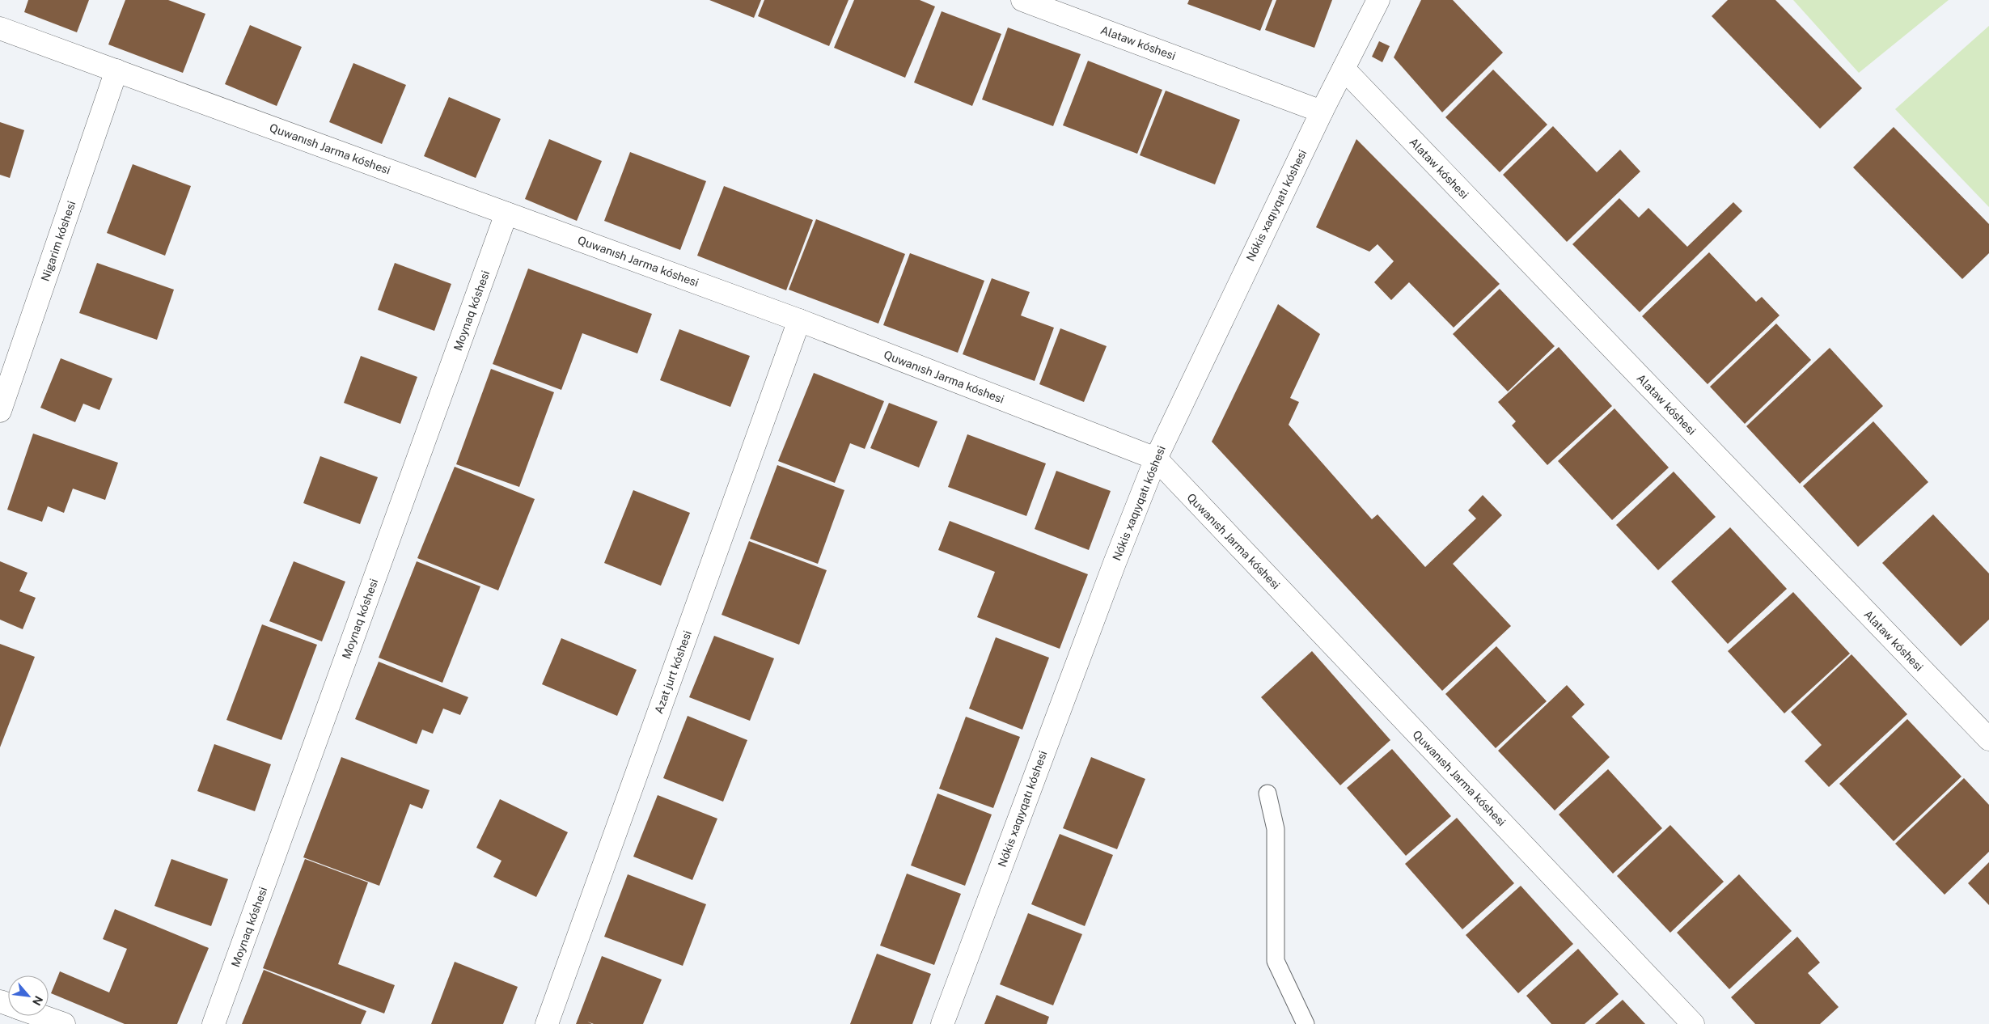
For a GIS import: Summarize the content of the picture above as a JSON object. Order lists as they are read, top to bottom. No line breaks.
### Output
{"streets":{"street":["Alataw kóshesi","Quwanısh Jarma kóshesi","Nókis xaqıyqatı kóshesi","Nigarim kóshesi","Moynaq kóshesi","Azat jurt kóshesi"]},"crossings":[["Alataw kóshesi","Nókis xaqıyqatı kóshesi"],["Quwanısh Jarma kóshesi","Nókis xaqıyqatı kóshesi"],["Quwanısh Jarma kóshesi","Nigarim kóshesi"],["Quwanısh Jarma kóshesi","Moynaq kóshesi"],["Quwanısh Jarma kóshesi","Azat jurt kóshesi"]],"north":"bottom right"}
